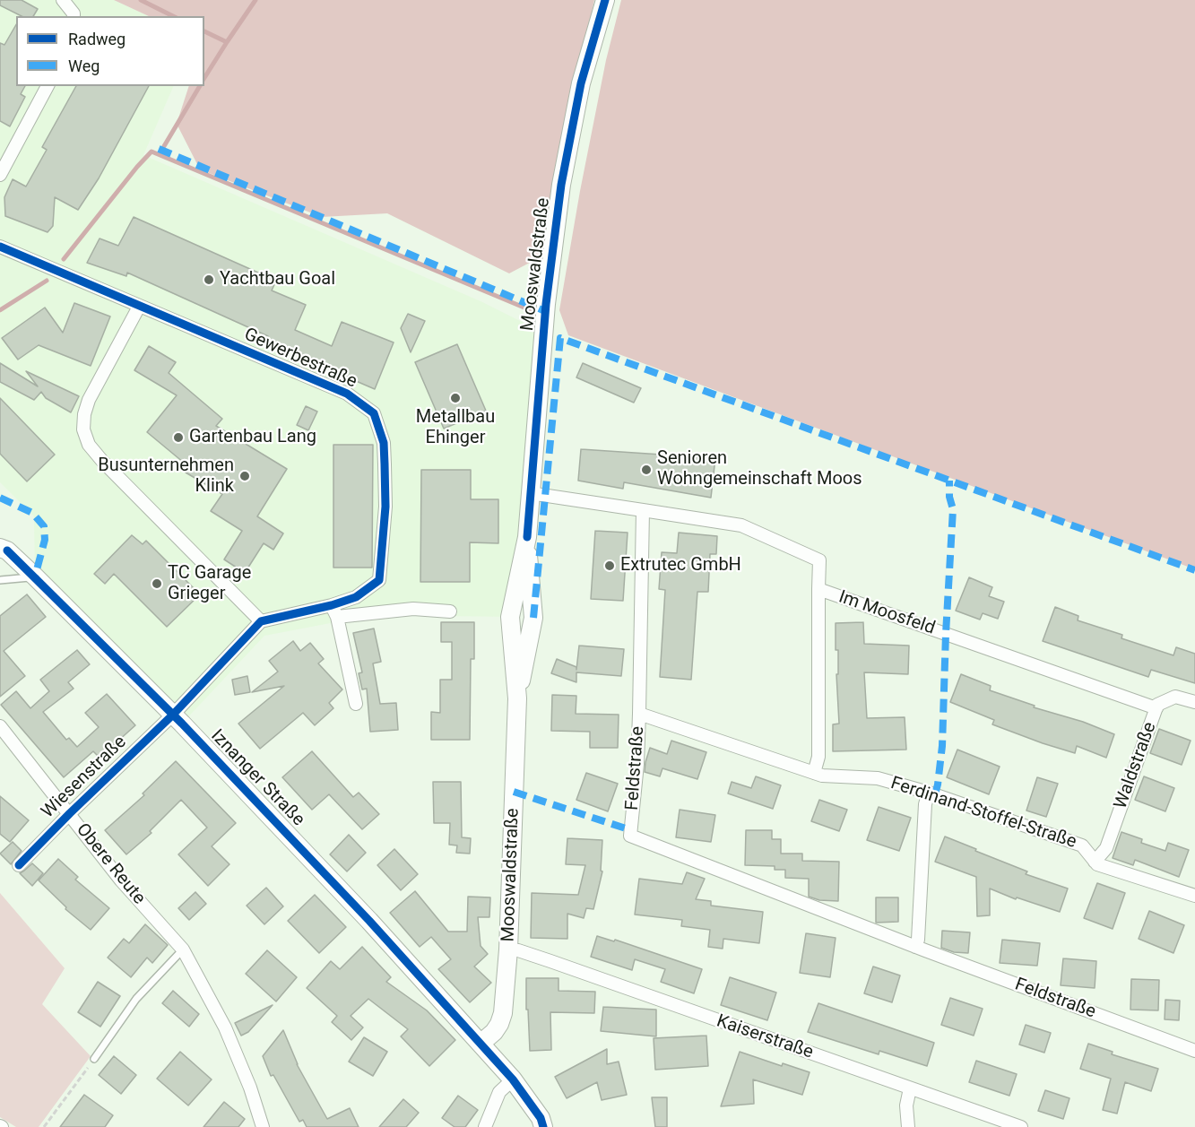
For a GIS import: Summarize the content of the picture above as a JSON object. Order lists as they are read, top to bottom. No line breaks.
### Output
{"streets":{"main road":["Mooswaldstraße","Iznanger Straße"],"street":["Gewerbestraße","Im Moosfeld","Waldstraße","Feldstraße","Wiesenstraße","Ferdinand-Stoffel-Straße","Obere Reute","Kaiserstraße"]},"crossings":[["Mooswaldstraße","Iznanger Straße"],["Mooswaldstraße","Kaiserstraße"],["Im Moosfeld","Waldstraße"],["Im Moosfeld","Feldstraße"],["Waldstraße","Ferdinand-Stoffel-Straße"],["Feldstraße","Ferdinand-Stoffel-Straße"],["Wiesenstraße","Iznanger Straße"],["Wiesenstraße","Obere Reute"]],"places":["Yachtbau Goal","Metallbau Ehinger","Gartenbau Lang","Senioren Wohngemeinschaft Moos","Busunternehmen Klink","Extrutec GmbH","TC Garage Grieger"],"legend":["Radweg","Weg"]}
